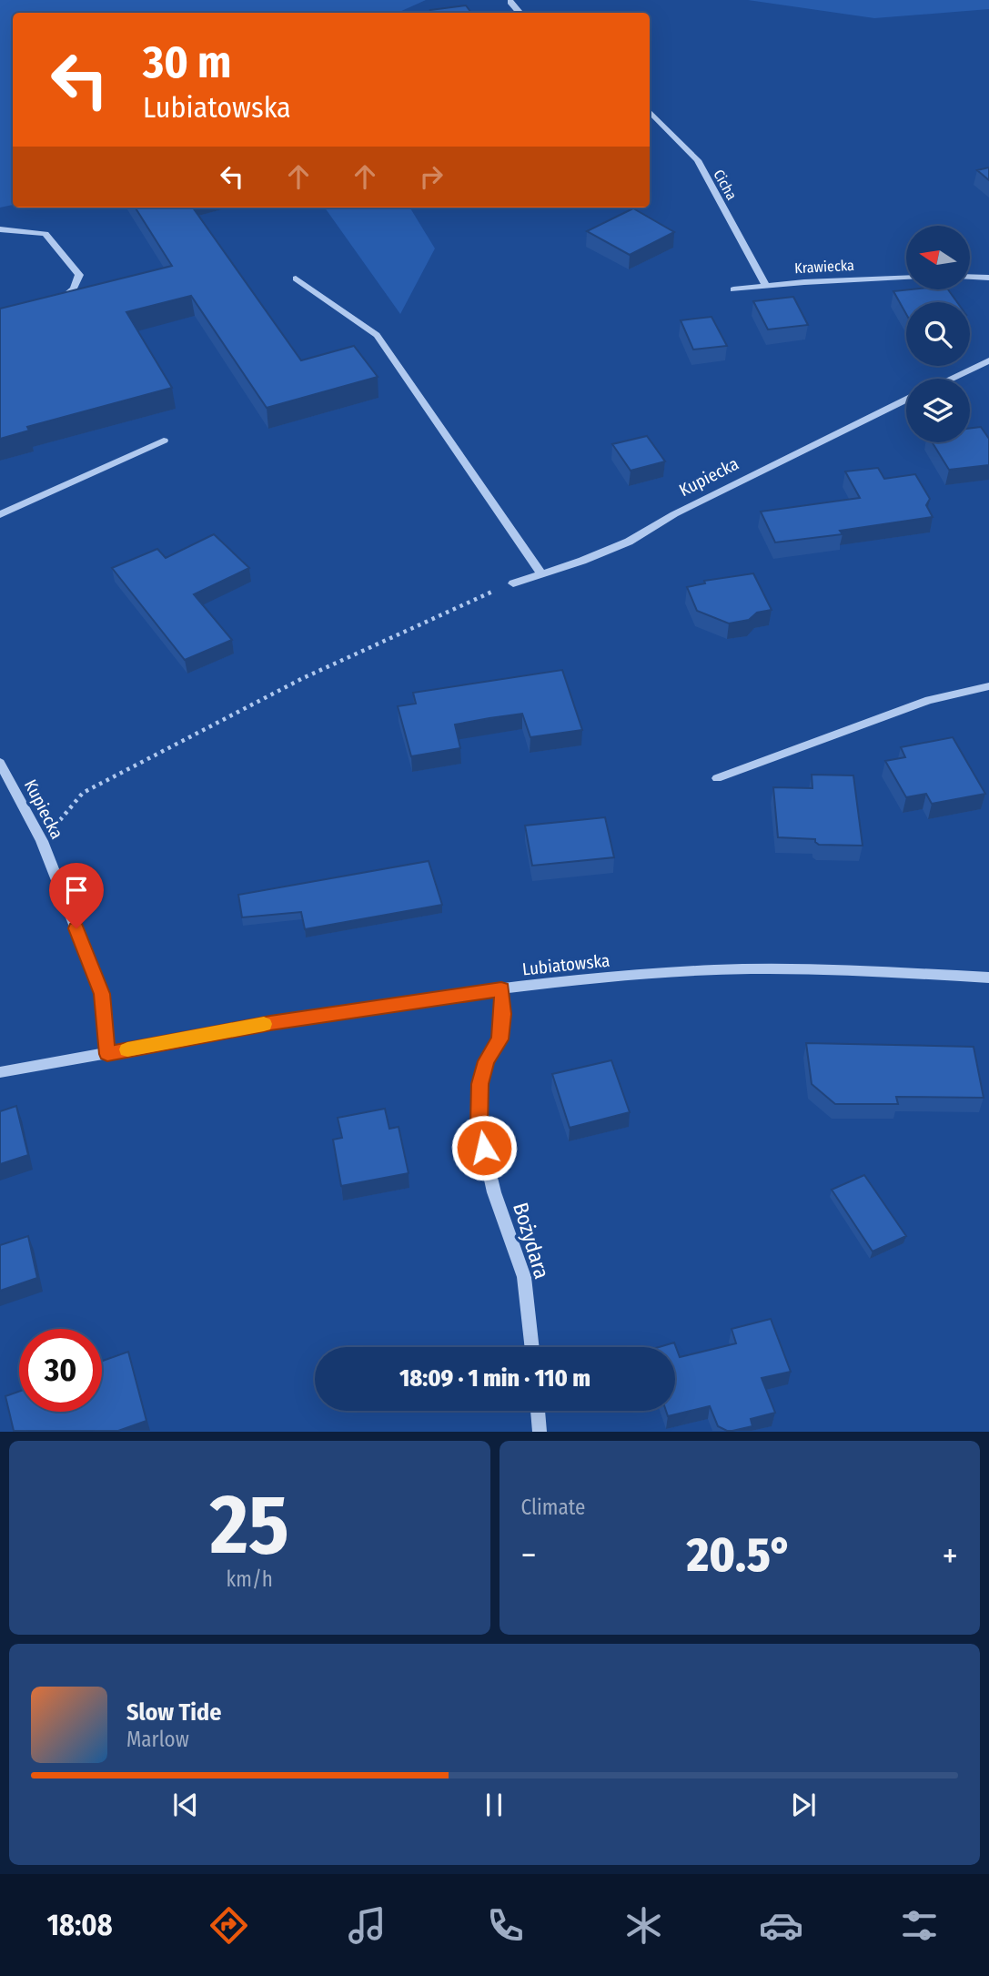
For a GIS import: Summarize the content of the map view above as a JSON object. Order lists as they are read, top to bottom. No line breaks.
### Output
{"streets":{"street":["Cicha","Krawiecka","Kupiecka","Lubiatowska","Bożydara"]},"crossings":[["Cicha","Krawiecka"],["Kupiecka","Lubiatowska"],["Lubiatowska","Bożydara"]],"north":"left","page":{"turn":["30 m","Lubiatowska"],"limit":"30","trip":"18:09 · 1 min · 110 m","tile":[["25","km/h"],"Climate"],"heat":["−","20.5°","+"],"song":["Slow Tide","Marlow"],"tabs":"18:08"}}
